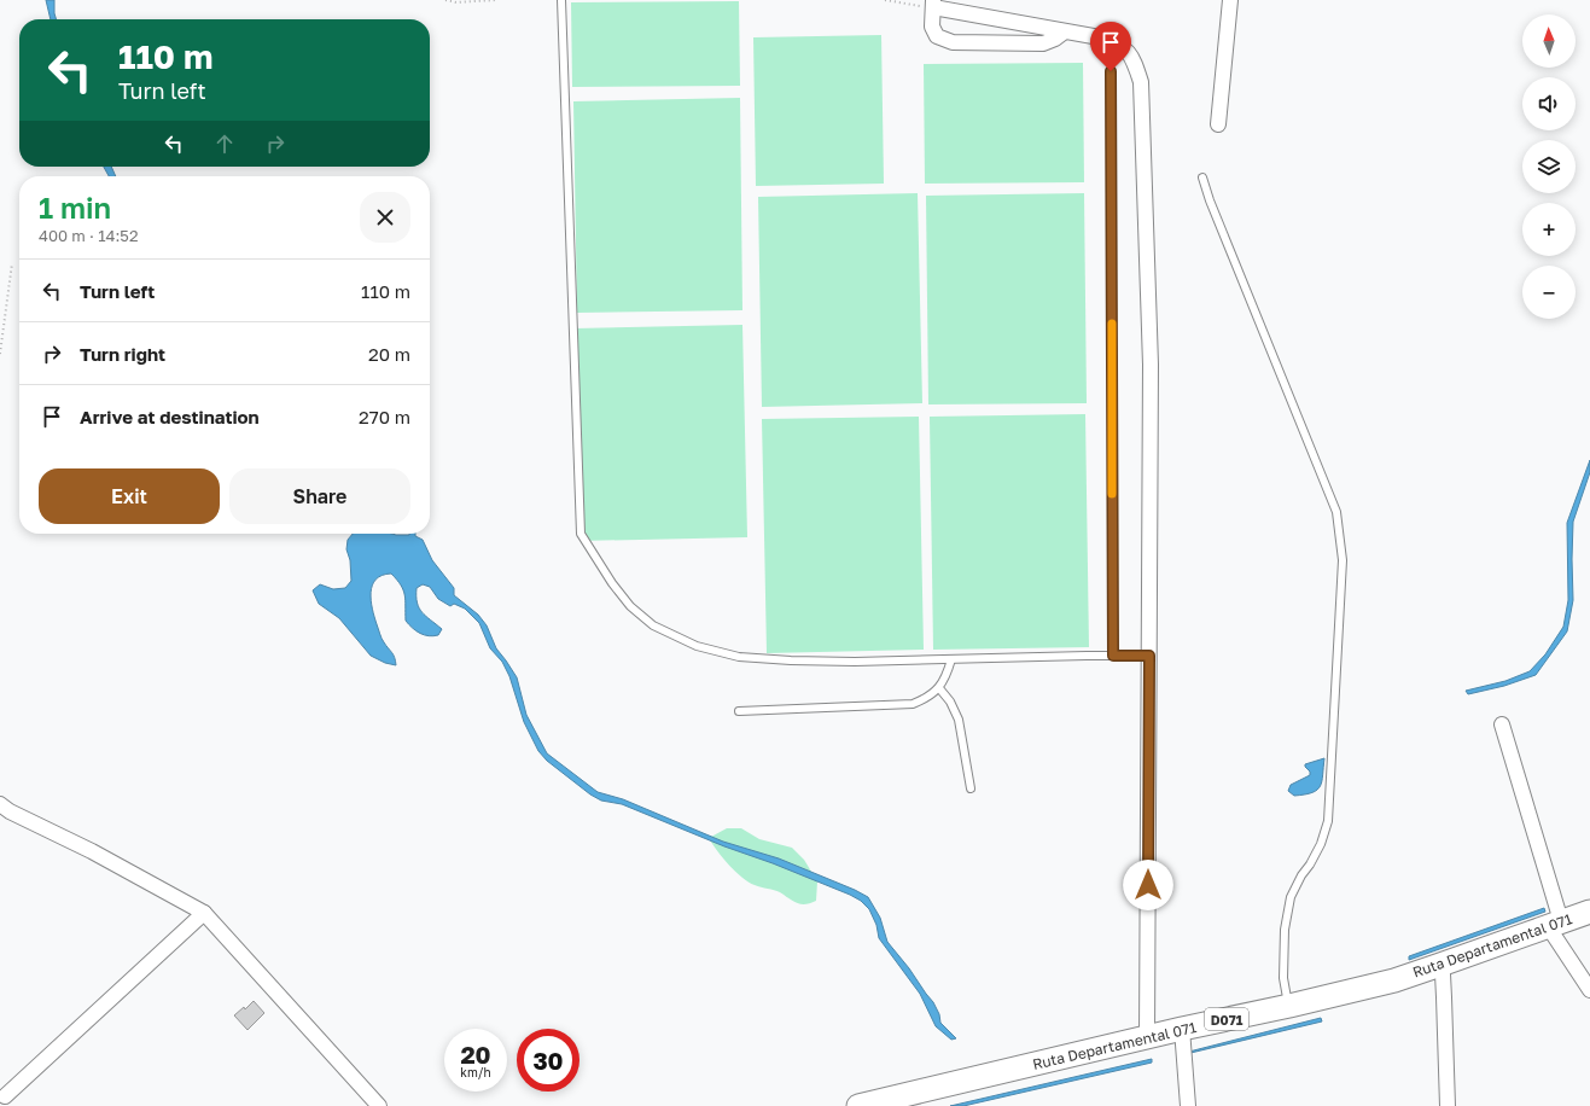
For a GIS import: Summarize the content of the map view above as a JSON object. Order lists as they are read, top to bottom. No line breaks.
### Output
{"streets":{"main road":["Ruta Departamental 071","D071"]},"north":"top","page":{"map_buttons":["+","−"],"turn":["110 m","Turn left"],"heading":["1 min","400 m · 14:52"],"list":[{"name":"Turn left","value":"110 m"},{"name":"Turn right","value":"20 m"},{"name":"Arrive at destination","value":"270 m"}],"buttons":["Exit","Share"],"speed":"20 km/h","limit":"30"}}
